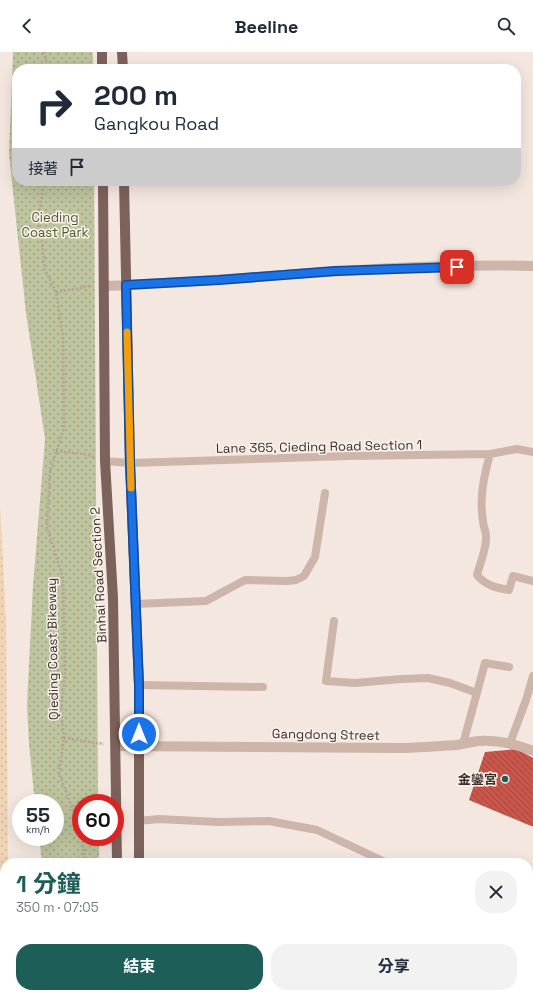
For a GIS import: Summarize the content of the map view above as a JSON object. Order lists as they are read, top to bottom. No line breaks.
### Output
{"streets":{"main road":["Binhai Road Section 2"],"street":["Gangdong Street"],"lane":["Lane 365, Cieding Road Section 1"],"path":["Qieding Coast Bikeway"]},"crossings":[["Lane 365, Cieding Road Section 1","Binhai Road Section 2"],["Binhai Road Section 2","Gangdong Street"]],"parks":["Cieding Coast Park"],"places":["金鑾宮"],"page":{"header":"Beeline","turn":["200 m","Gangkou Road"],"then":"接著","speed":"55 km/h","limit":"60","heading":["1 分鐘","350 m · 07:05"],"buttons":["結束","分享"]}}
